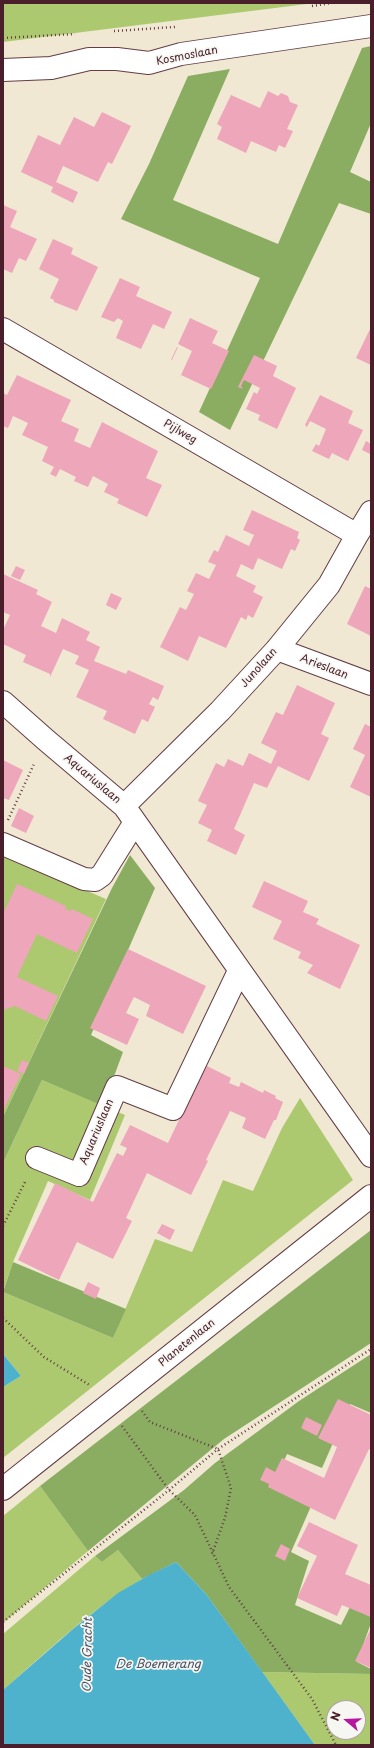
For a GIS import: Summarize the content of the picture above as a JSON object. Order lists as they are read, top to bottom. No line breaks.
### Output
{"streets":{"street":["Kosmoslaan","Pijlweg","Arieslaan","Junolaan","Aquariuslaan","Planetenlaan"]},"crossings":[["Pijlweg","Junolaan"],["Arieslaan","Junolaan"],["Junolaan","Aquariuslaan"]],"water":["Oude Gracht","De Boemerang"],"north":"left"}
